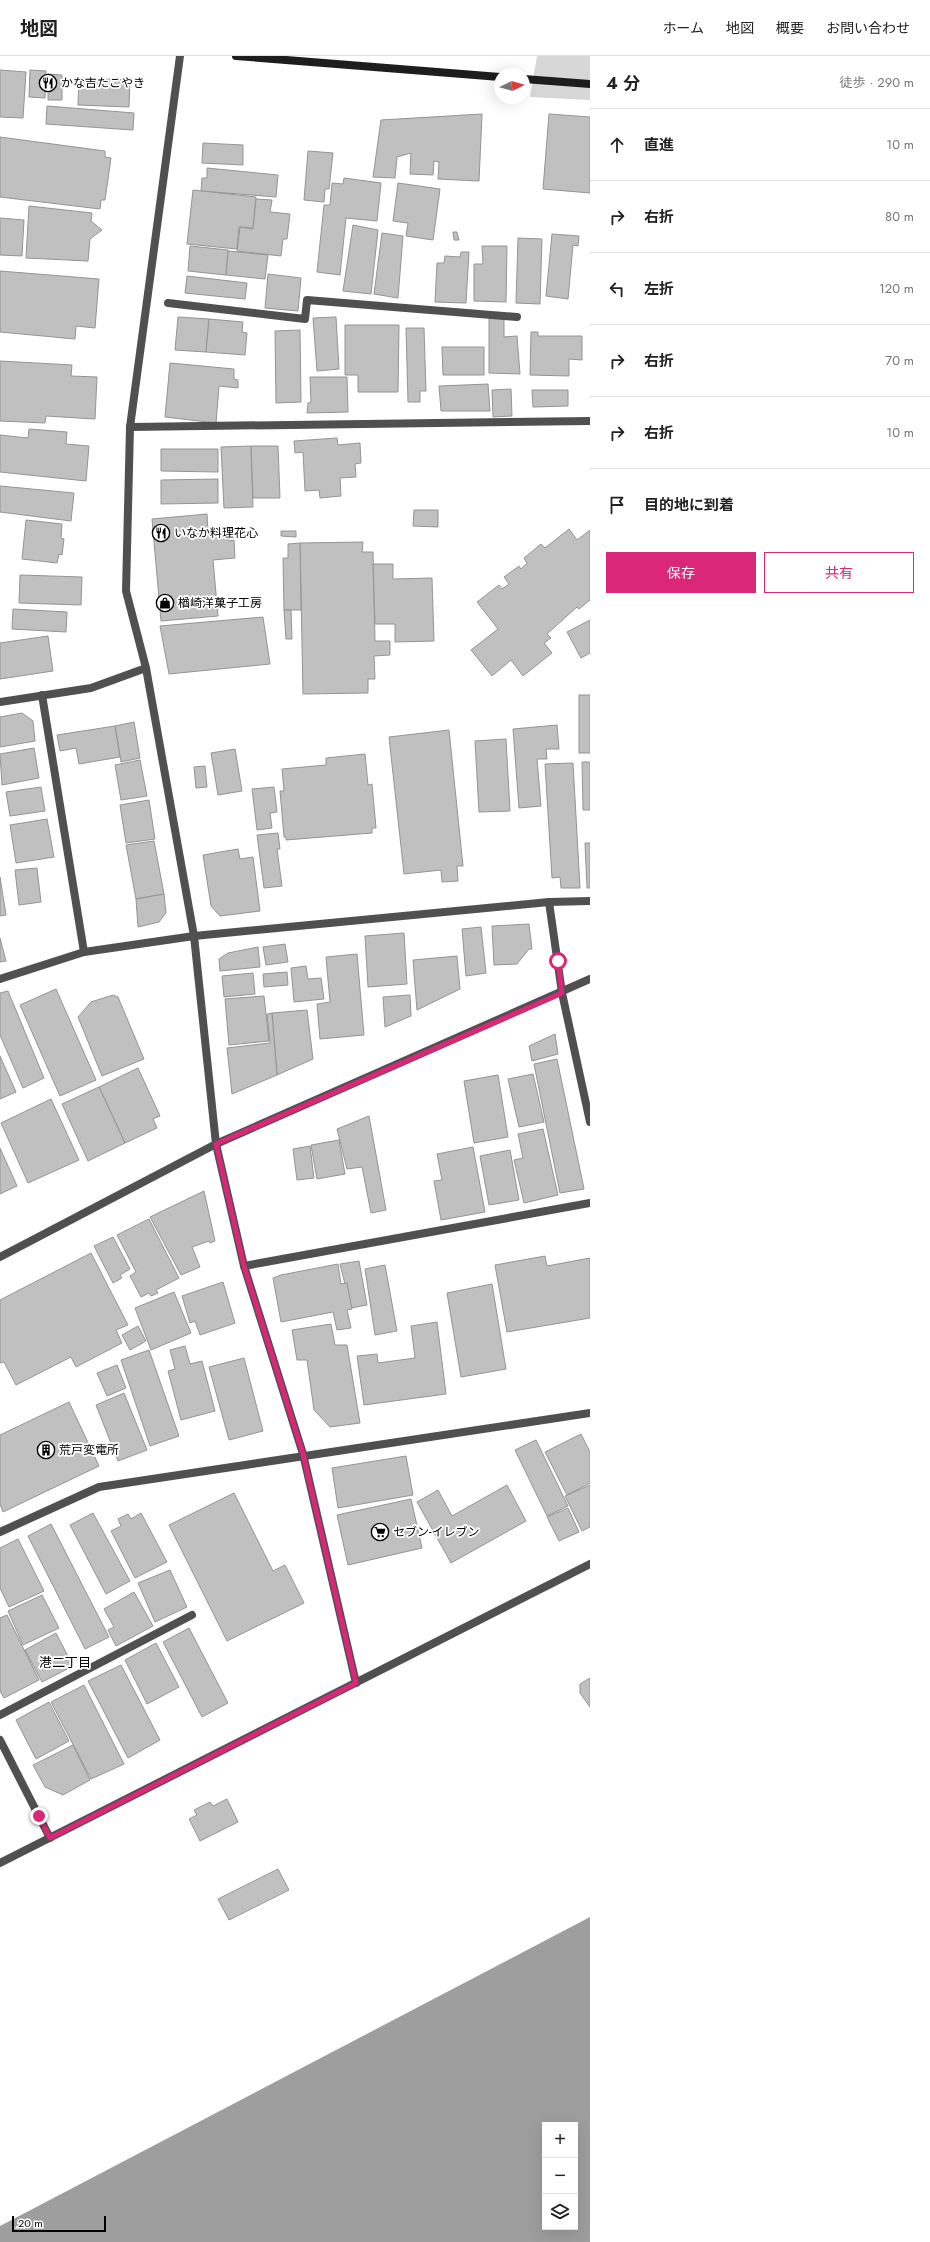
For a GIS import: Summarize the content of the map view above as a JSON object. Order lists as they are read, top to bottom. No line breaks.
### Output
{"districts":["港二丁目"],"places":{"restaurant":["かな吉たこやき","いなか料理花心"],"shop":["楢崎洋菓子工房"],"building":["荒戸変電所"],"supermarket":["セブン-イレブン"]},"scale_bar":"20 m","north":"right","page":{"header":"地図","nav":["ホーム","地図","概要","お問い合わせ"],"heading":["4 分","徒歩 · 290 m"],"list":[["直進","10 m"],["右折","80 m"],["左折","120 m"],["右折","70 m"],["右折","10 m"],"目的地に到着"],"buttons":["保存","共有"],"map_buttons":["+","−"],"scale":"20 m"}}
